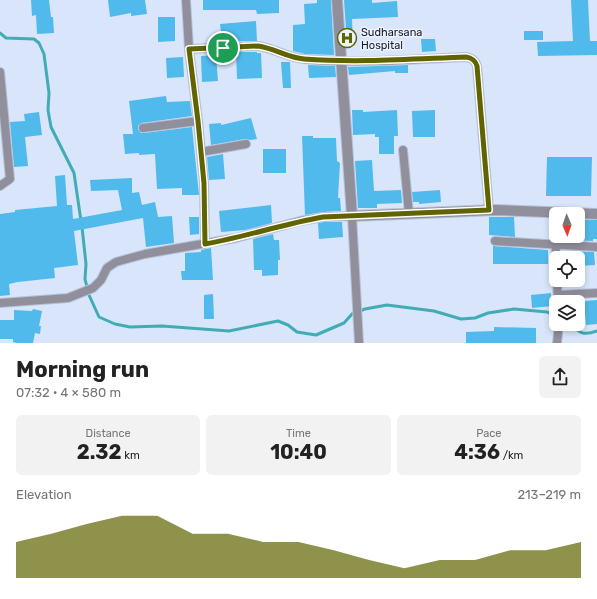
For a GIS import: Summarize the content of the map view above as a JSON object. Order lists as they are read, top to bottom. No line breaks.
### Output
{"places":{"hospital":["Sudharsana Hospital"]},"north":"bottom","page":{"heading":["Morning run","07:32 · 4 × 580 m"],"stats":[["Distance","2.32 km"],["Time","10:40"],["Pace","4:36 /km"]],"chart":["Elevation","213–219 m"]}}
